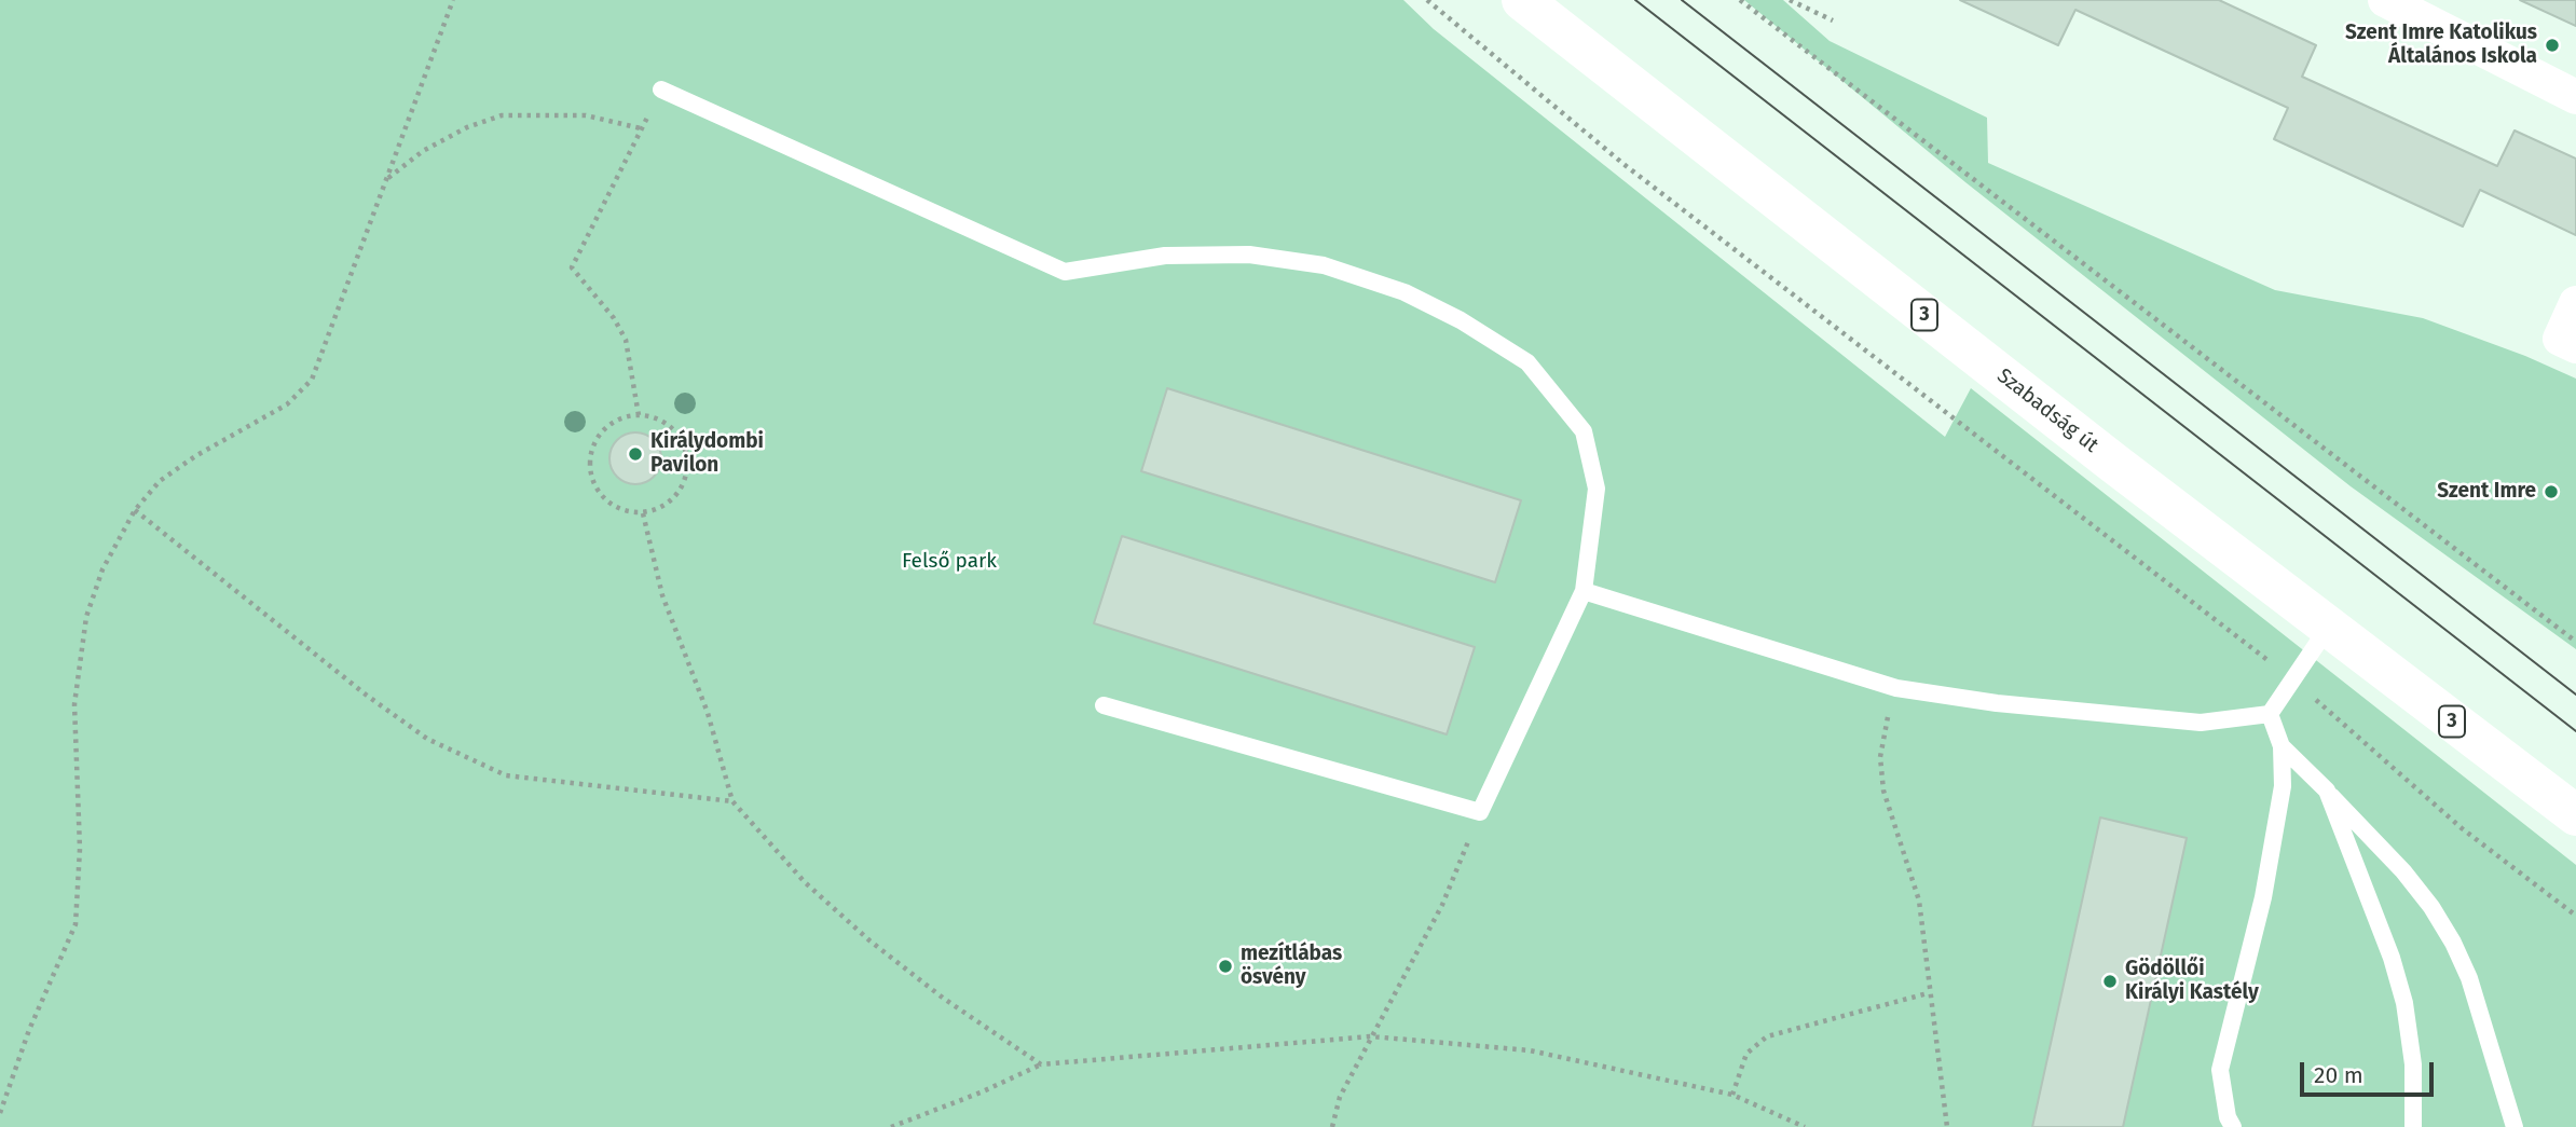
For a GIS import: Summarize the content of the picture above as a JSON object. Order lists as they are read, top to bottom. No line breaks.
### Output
{"streets":{"main road":["3","Szabadság út"]},"parks":["Felső park"],"places":["Szent Imre Katolikus Általános Iskola","Királydombi Pavilon","Szent Imre","mezítlábas ösvény","Gödöllői Királyi Kastély"],"scale_bar":"20 m"}
